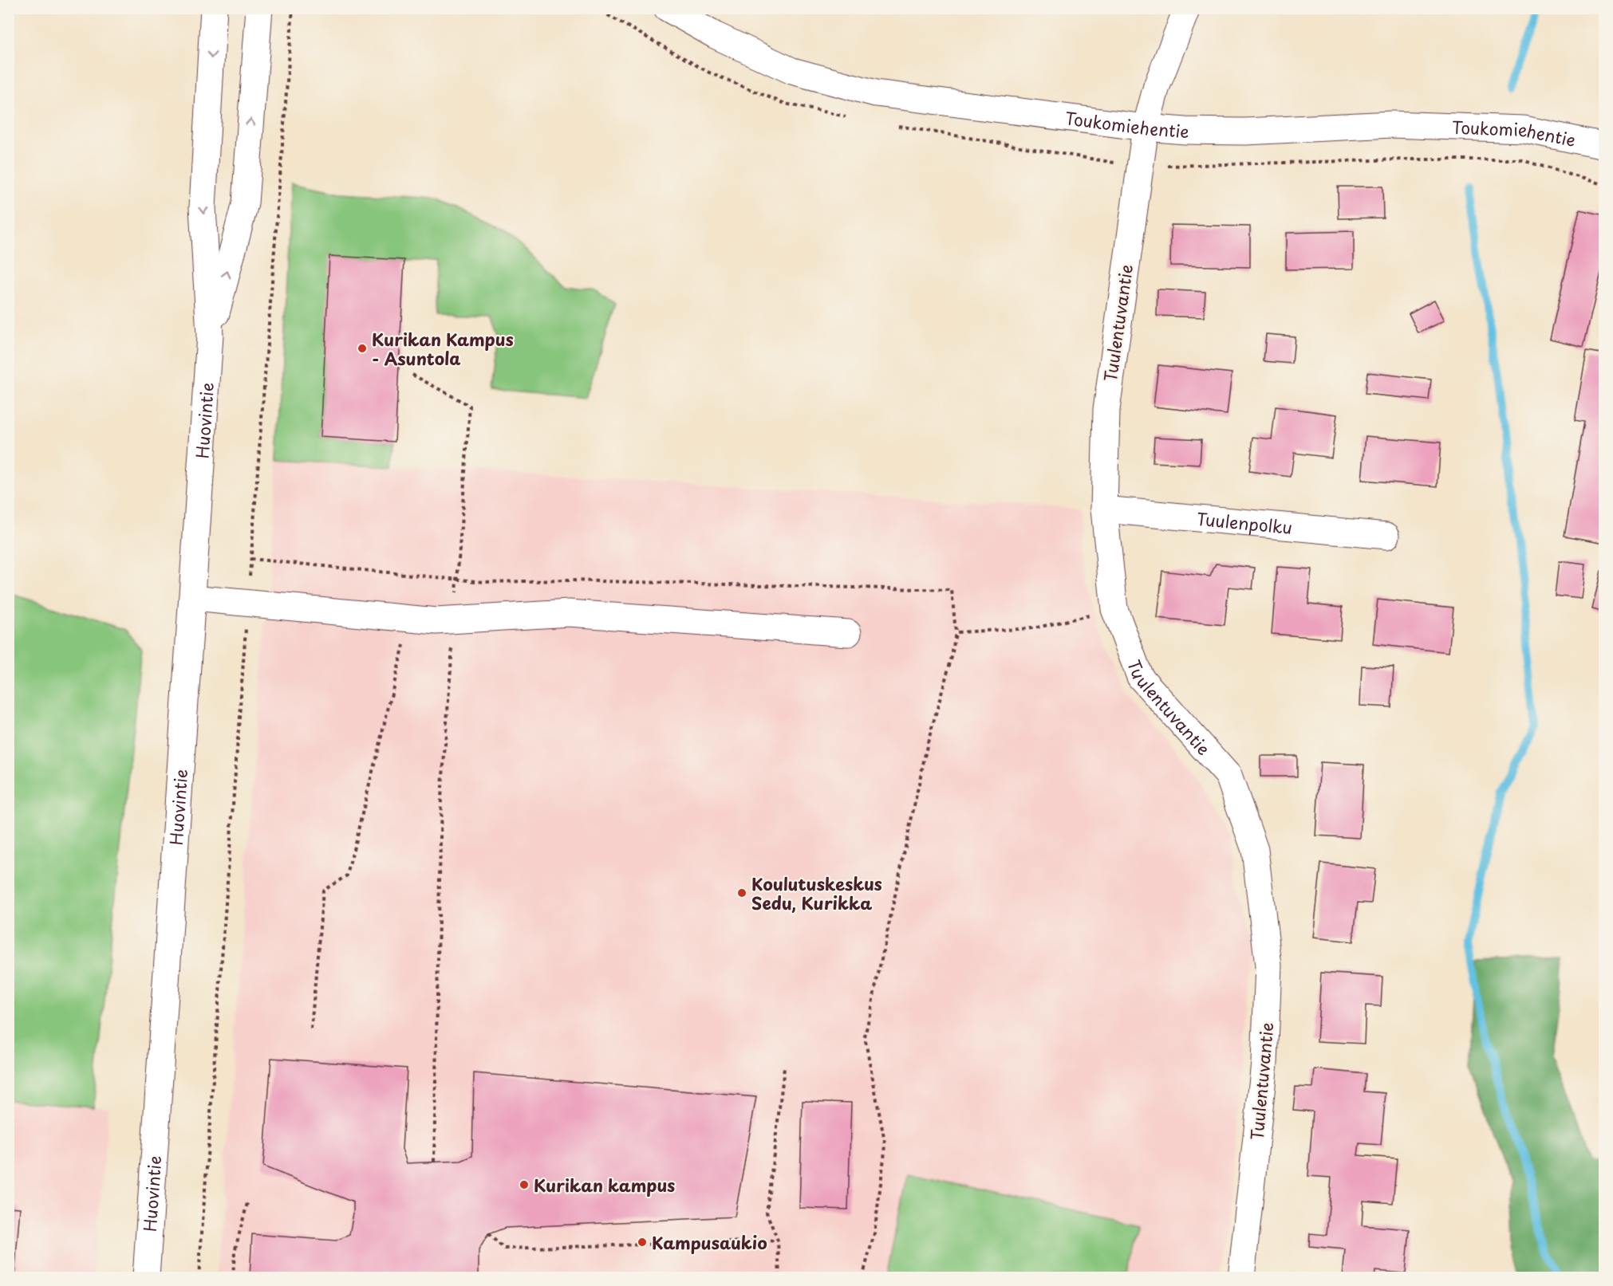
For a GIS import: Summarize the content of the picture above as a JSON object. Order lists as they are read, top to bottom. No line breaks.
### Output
{"streets":{"street":["Toukomiehentie","Tuulentuvantie","Huovintie","Tuulenpolku"]},"crossings":[["Toukomiehentie","Tuulentuvantie"],["Tuulentuvantie","Tuulenpolku"]],"places":["Kurikan Kampus - Asuntola","Koulutuskeskus Sedu, Kurikka","Kurikan kampus","Kampusaukio"]}
